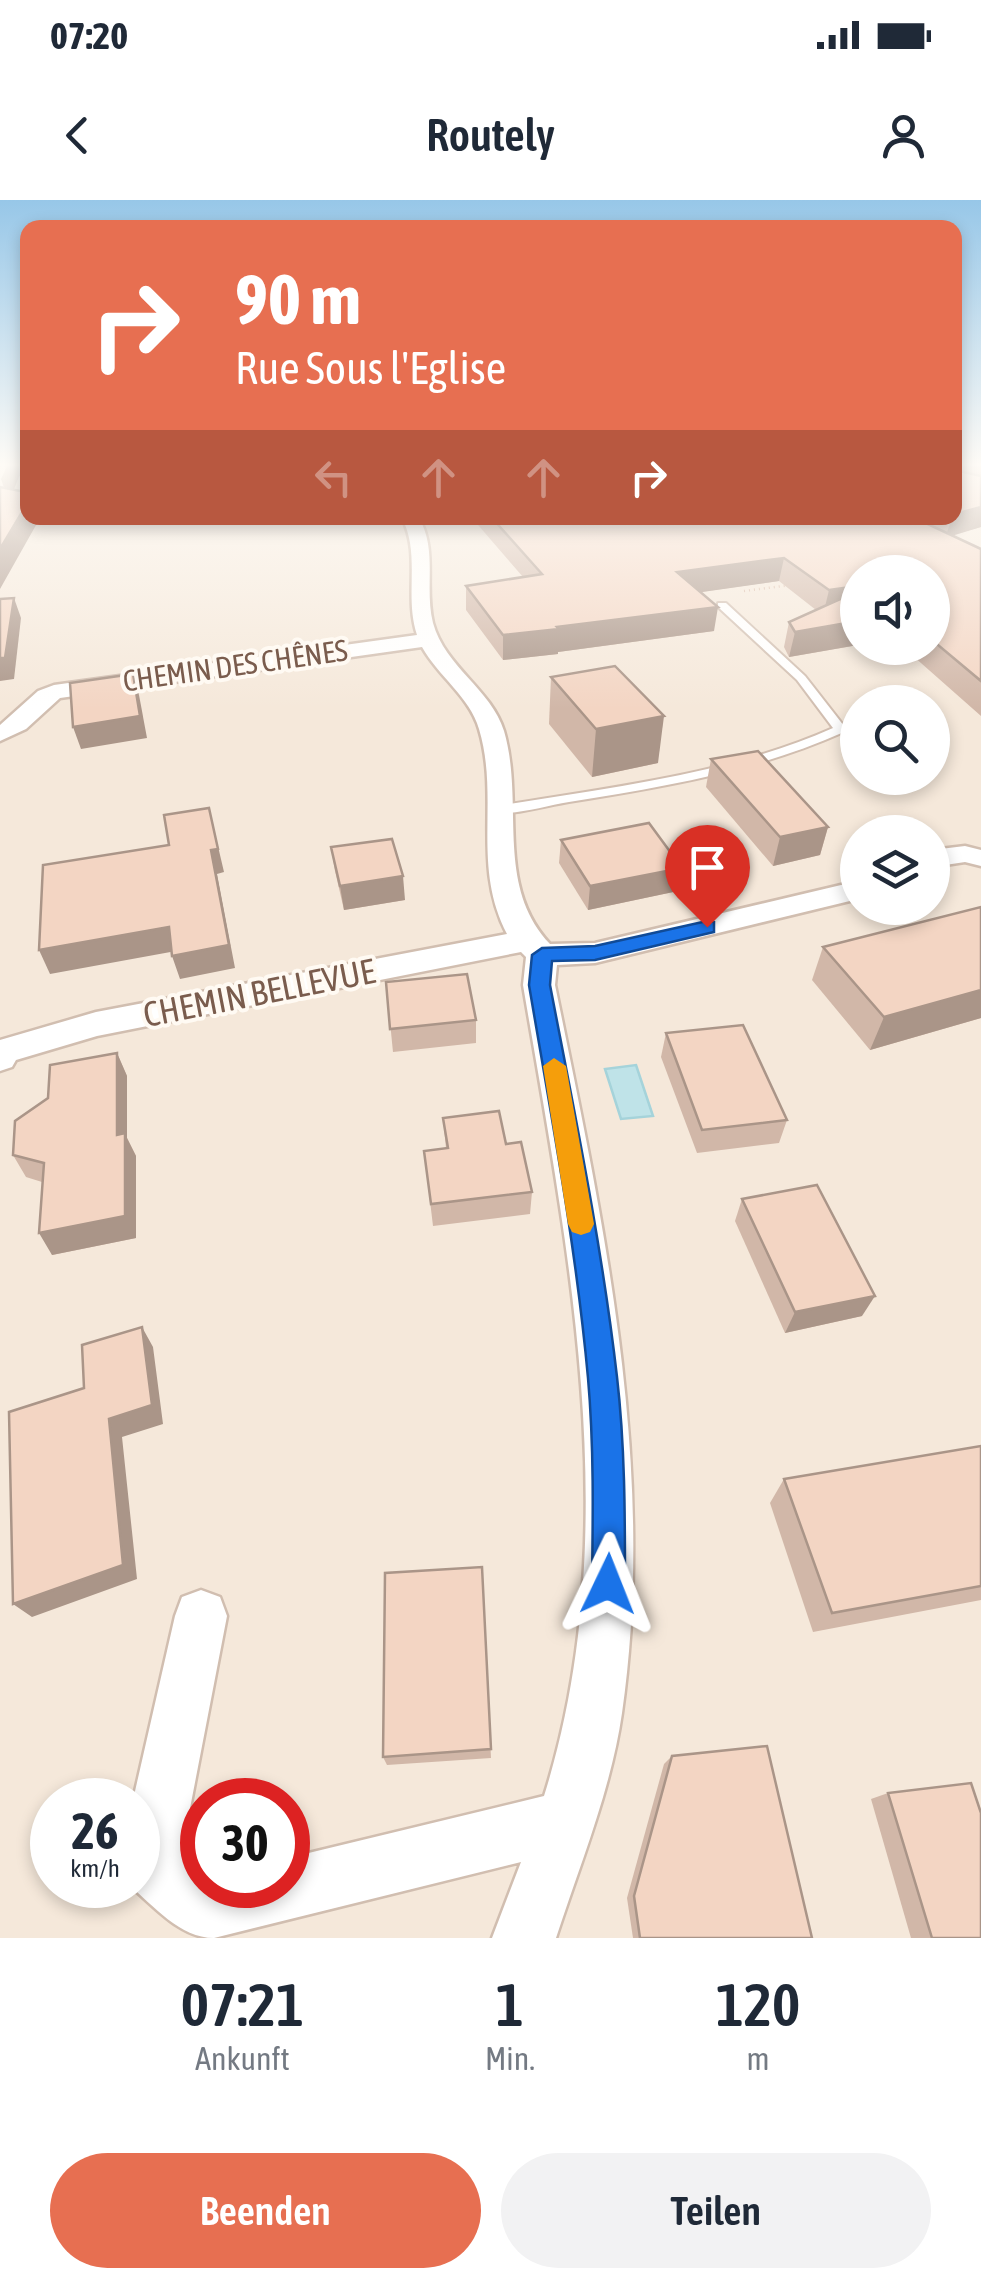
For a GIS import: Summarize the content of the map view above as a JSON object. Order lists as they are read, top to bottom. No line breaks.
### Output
{"streets":{"street":["CHEMIN DES CHÊNES","CHEMIN BELLEVUE"]},"page":{"status":"07:20","header":"Routely","turn":["90 m","Rue Sous l'Eglise"],"speed":"26 km/h","limit":"30","eta":["07:21","Ankunft","1","Min.","120","m"],"buttons":["Beenden","Teilen"]}}
